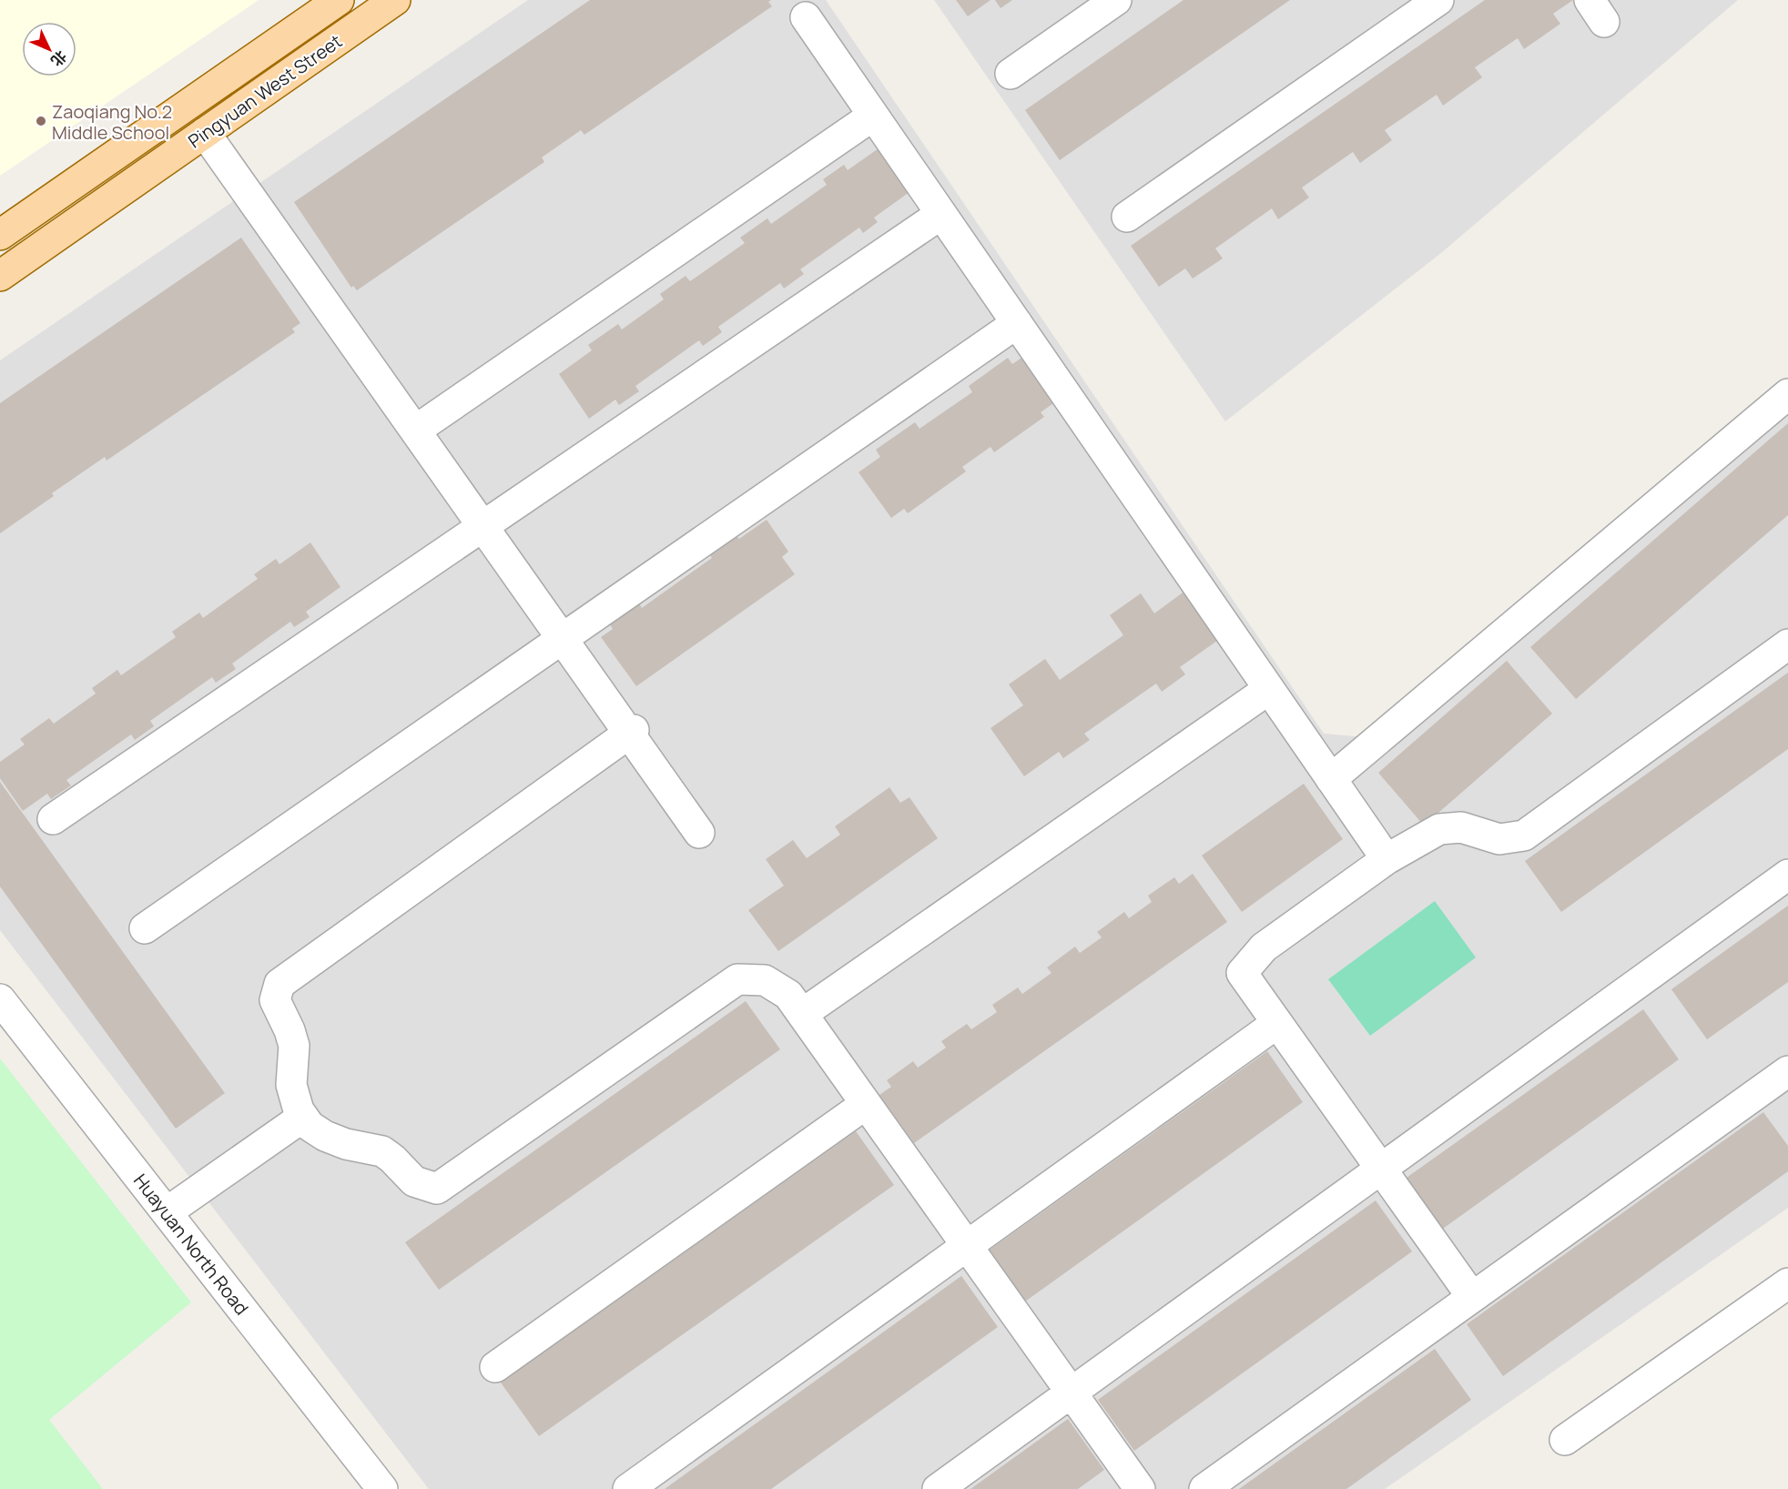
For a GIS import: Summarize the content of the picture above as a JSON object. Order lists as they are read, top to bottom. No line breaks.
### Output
{"streets":{"main road":["Pingyuan West Street"],"street":["Huayuan North Road"]},"places":["Zaoqiang No.2 Middle School"],"north":"bottom right"}
